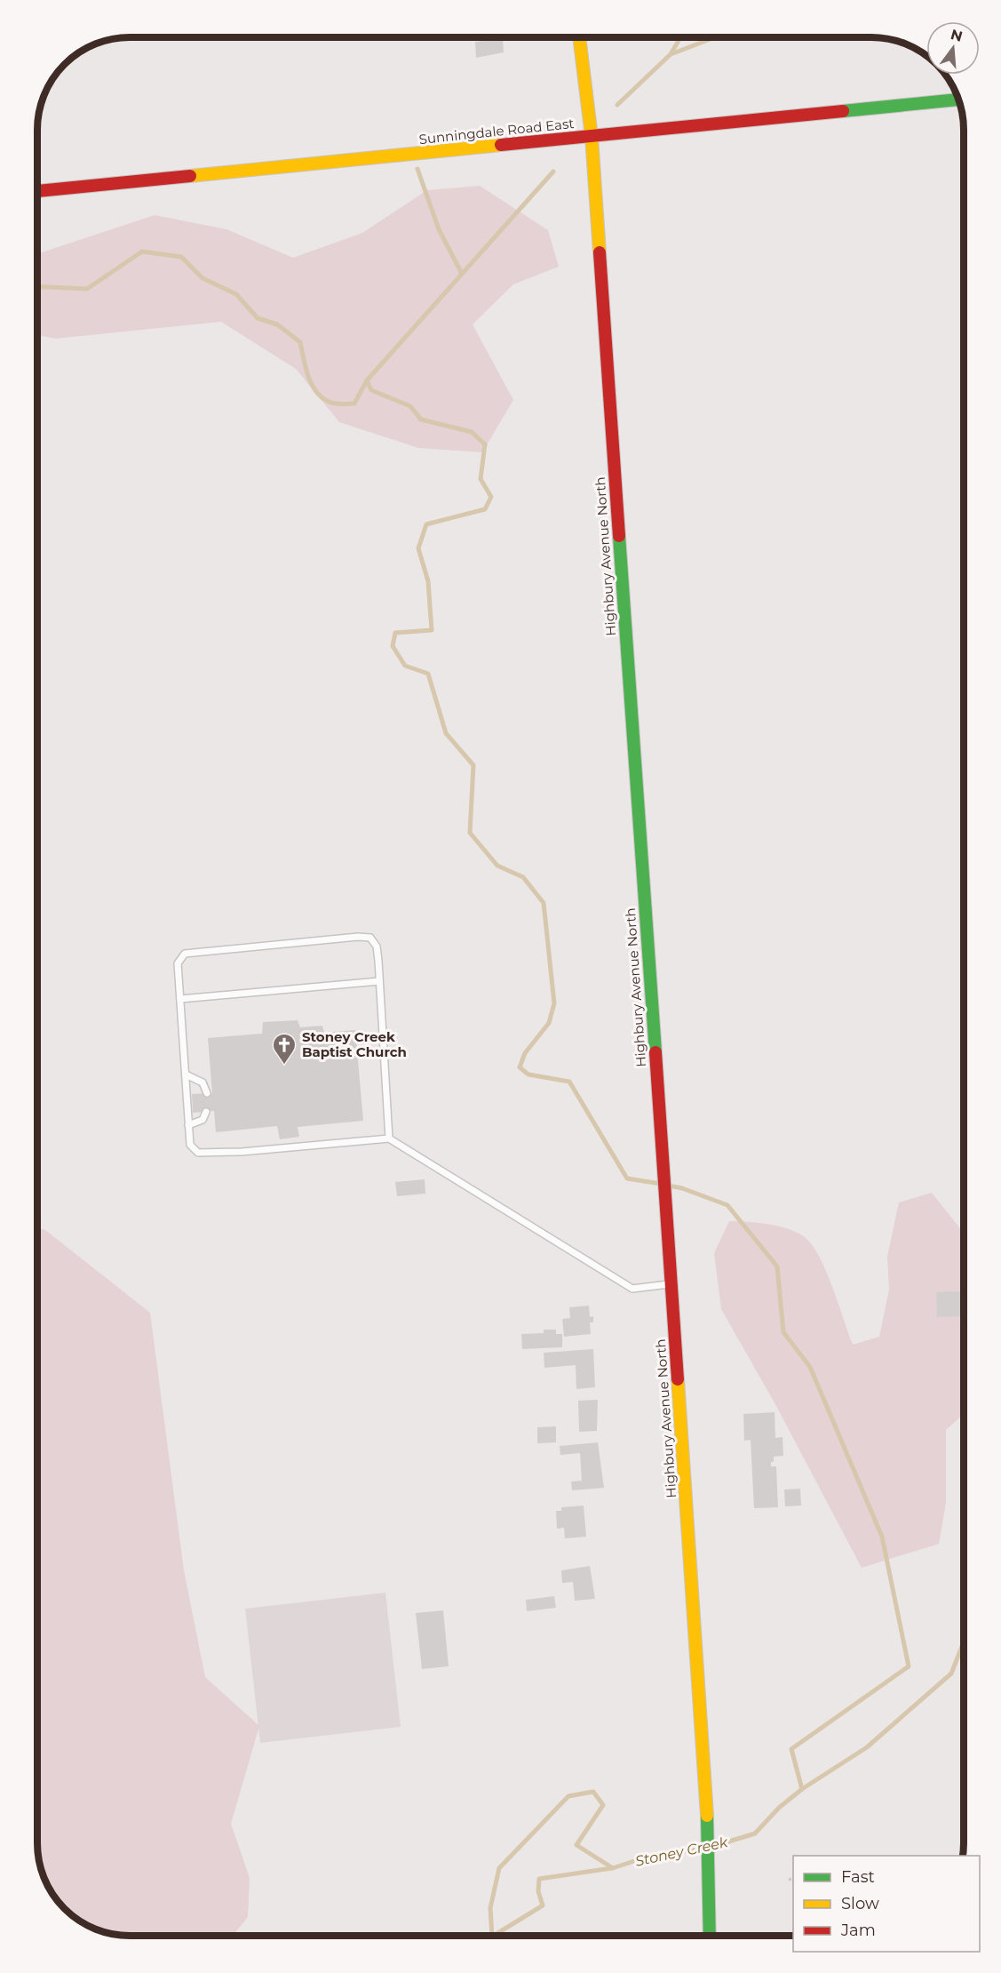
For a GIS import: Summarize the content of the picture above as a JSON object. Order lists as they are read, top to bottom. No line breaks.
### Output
{"streets":{"main road":["Sunningdale Road East","Highbury Avenue North"]},"crossings":[["Sunningdale Road East","Highbury Avenue North"]],"water":["Stoney Creek"],"places":{"church":["Stoney Creek Baptist Church"]},"legend":["Fast","Slow","Jam"],"north":"top"}
